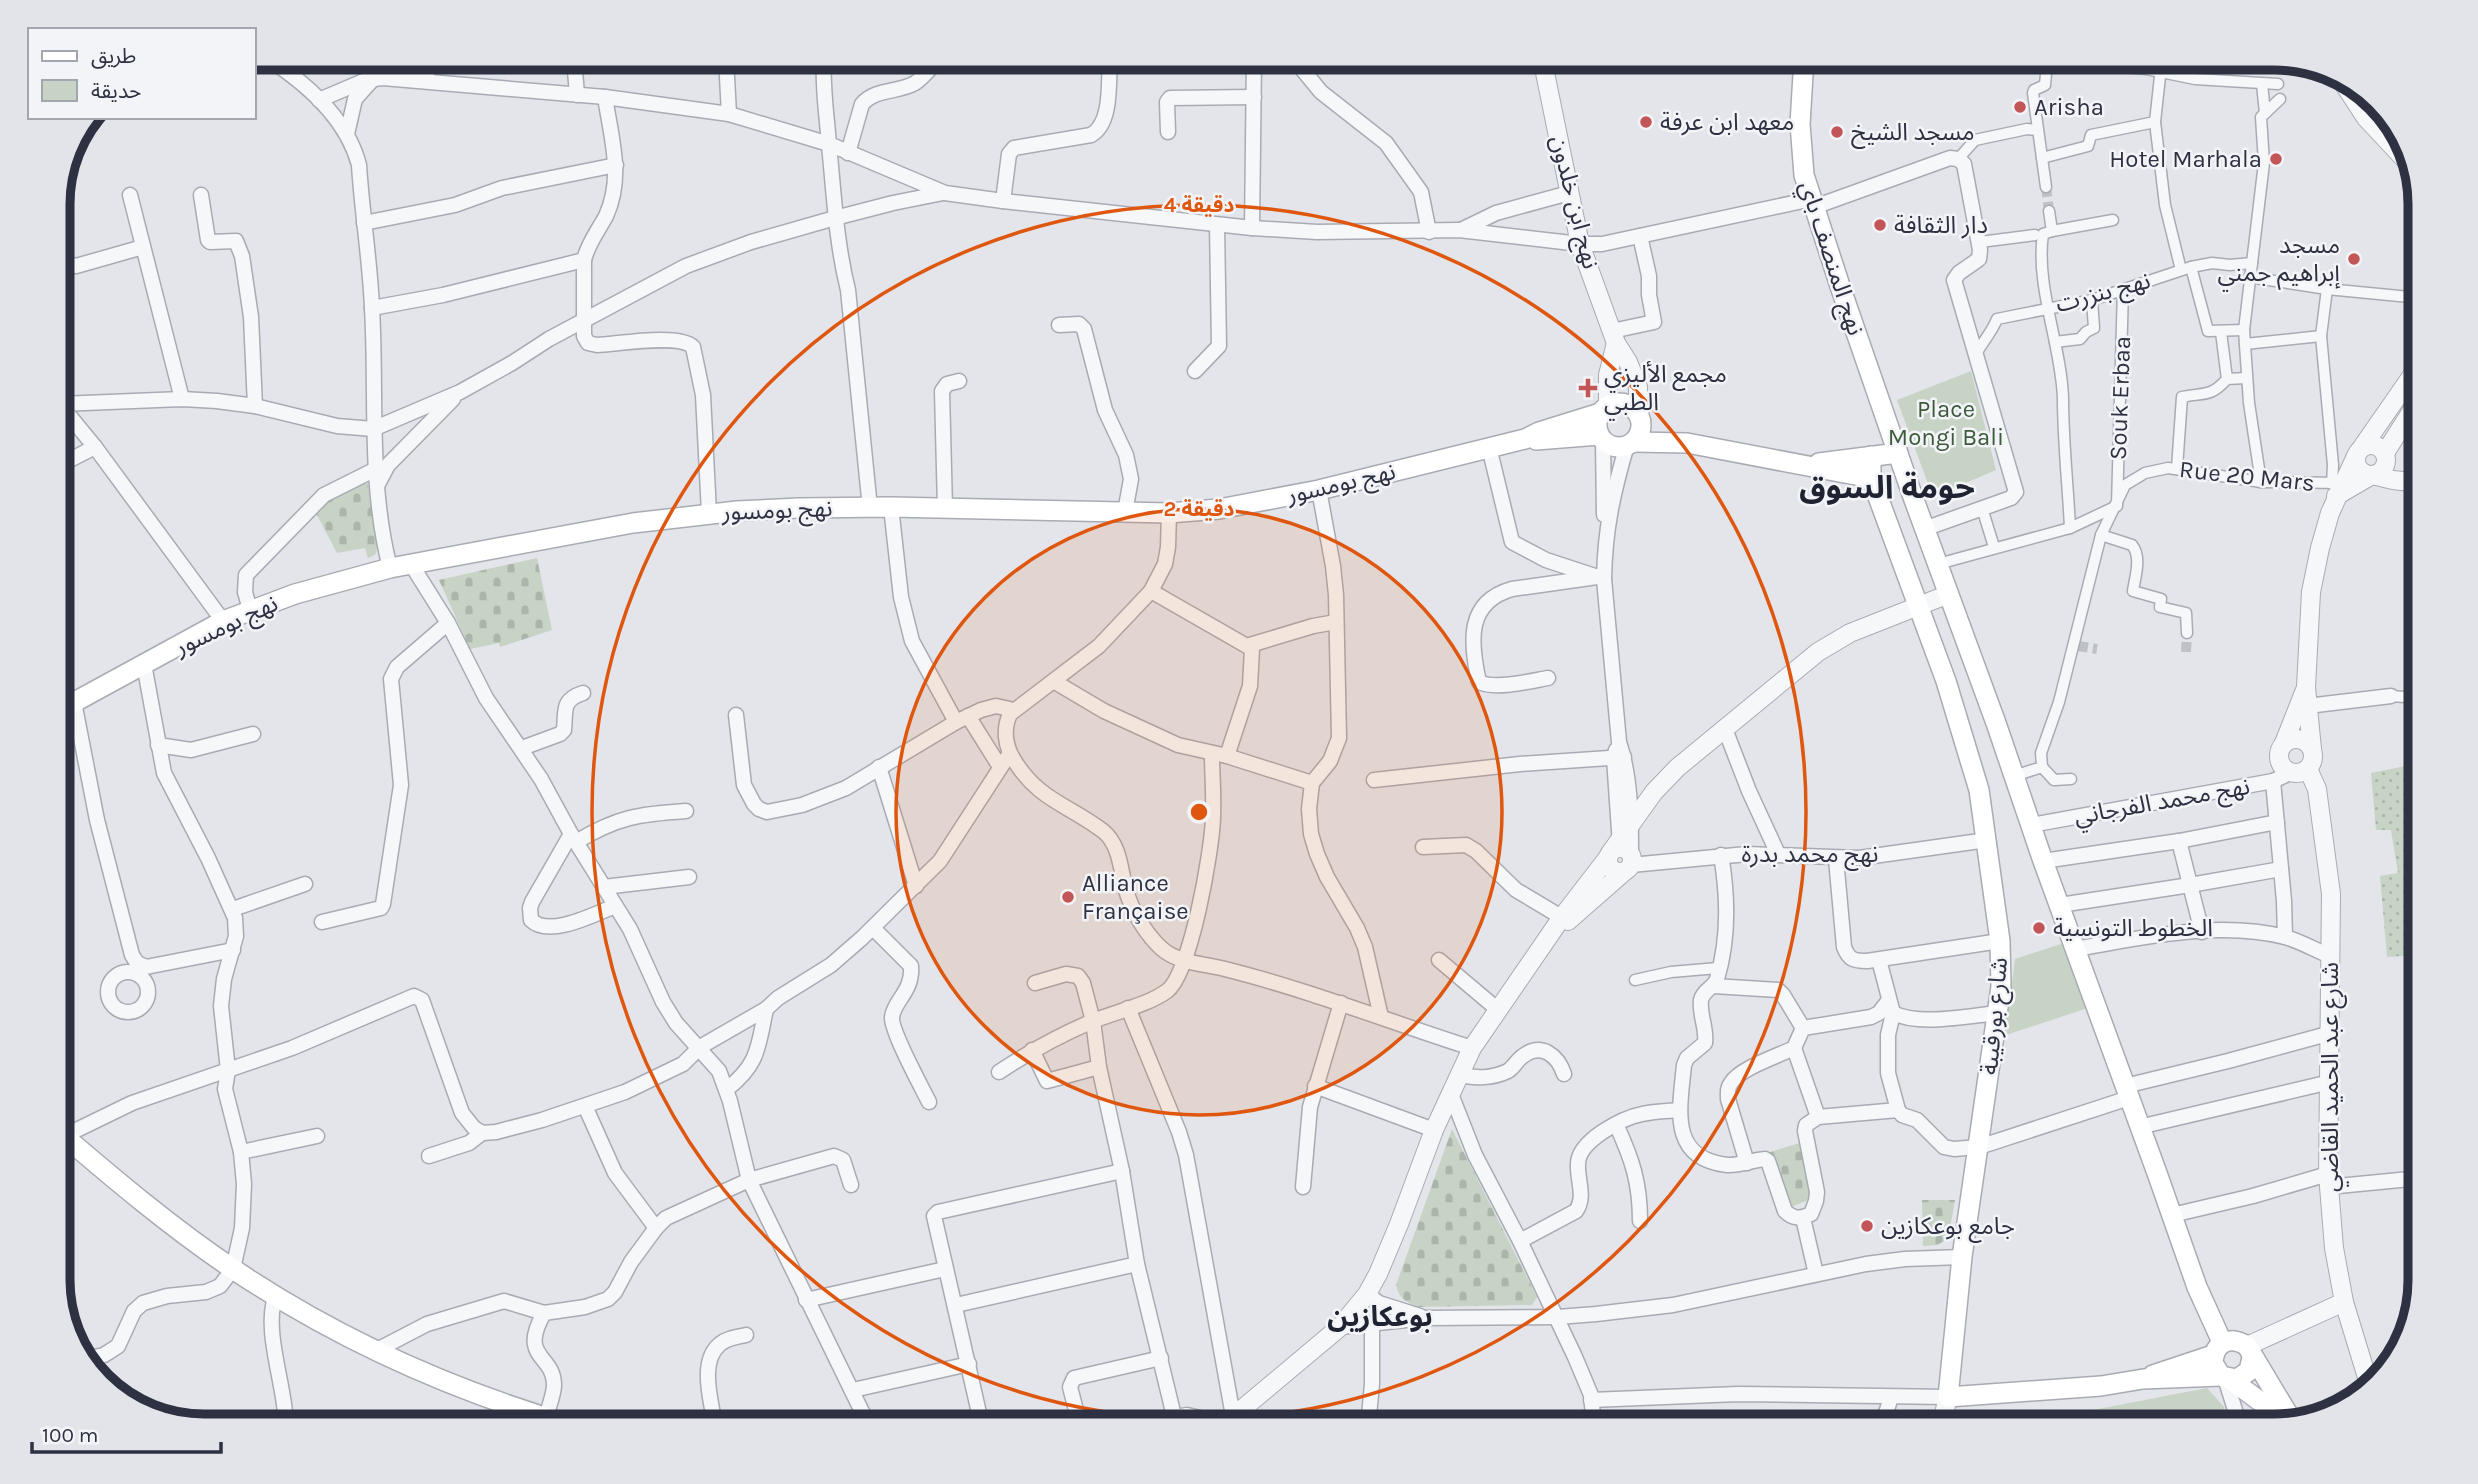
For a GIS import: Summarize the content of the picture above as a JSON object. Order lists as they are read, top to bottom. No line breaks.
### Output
{"streets":{"main road":["نهج المنصف باي","نهج بومسور","شارع بورقيبة"],"street":["نهج ابن خلدون","نهج بنزرت","Souk Erbaa","Rue 20 Mars","نهج محمد الفرجاني","نهج محمد بدرة","شارع عبد الحميد القاضي"]},"crossings":[["نهج ابن خلدون","نهج بومسور"],["نهج المنصف باي","نهج بومسور"],["نهج بنزرت","Souk Erbaa"],["Souk Erbaa","Rue 20 Mars"],["نهج بومسور","شارع بورقيبة"],["نهج محمد الفرجاني","شارع عبد الحميد القاضي"],["نهج محمد بدرة","شارع بورقيبة"]],"districts":["حومة السوق","بوعكازين"],"parks":["Place Mongi Bali"],"places":{"other":["Arisha","معهد ابن عرفة","مسجد الشيخ","Hotel Marhala","دار الثقافة","مسجد إبراهيم جمني","Alliance Française","الخطوط التونسية","جامع بوعكازين"],"health":["مجمع الأليزي الطبي"]},"legend":["طريق","حديقة"],"scale_bar":"100 m","rings":["4 دقيقة","2 دقيقة"]}
